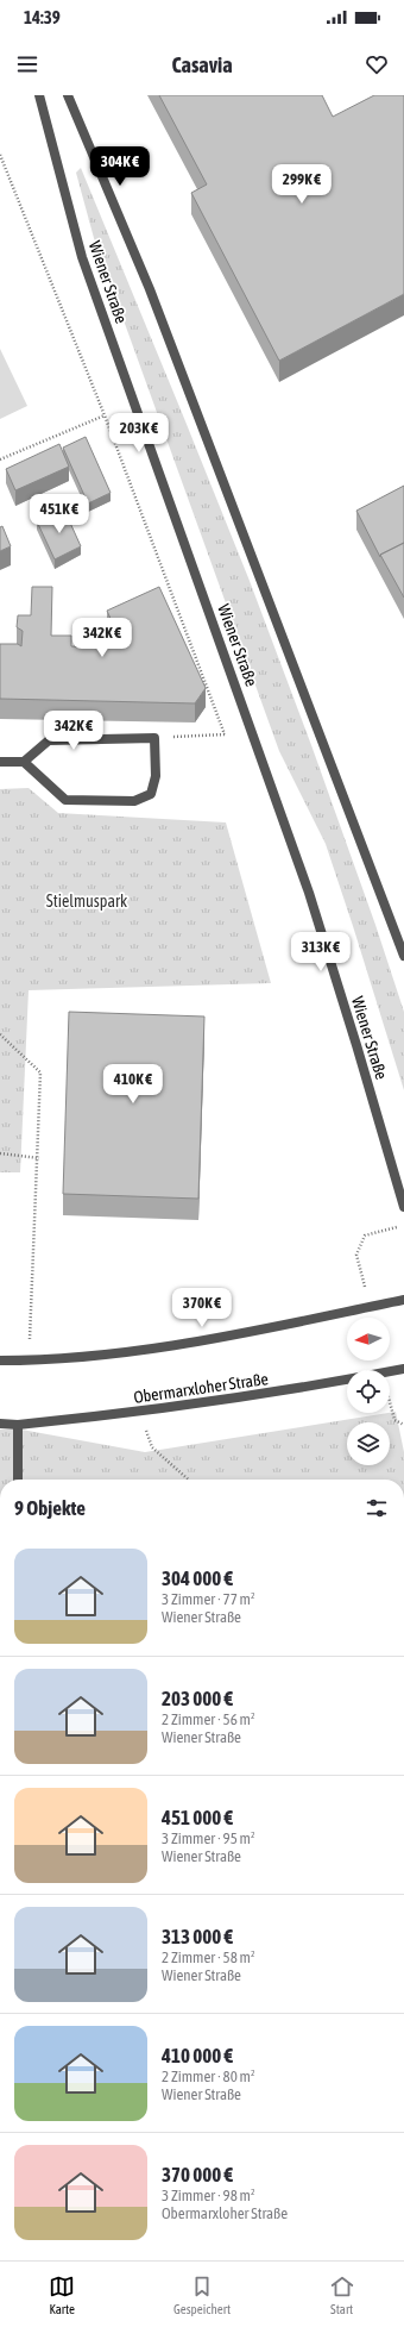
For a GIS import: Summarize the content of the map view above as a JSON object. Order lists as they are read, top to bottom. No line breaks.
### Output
{"streets":{"street":["Wiener Straße","Obermarxloher Straße"]},"parks":["Stielmuspark"],"north":"left","page":{"status":"14:39","header":"Casavia","price":["304K €","299K €","203K €","451K €","342K €","342K €","313K €","410K €","370K €"],"heading":"9 Objekte","list":[{"name":"304 000 €","note":"3 Zimmer · 77 m² · Wiener Straße"},{"name":"203 000 €","note":"2 Zimmer · 56 m² · Wiener Straße"},{"name":"451 000 €","note":"3 Zimmer · 95 m² · Wiener Straße"},{"name":"313 000 €","note":"2 Zimmer · 58 m² · Wiener Straße"},{"name":"410 000 €","note":"2 Zimmer · 80 m² · Wiener Straße"},{"name":"370 000 €","note":"3 Zimmer · 98 m² · Obermarxloher Straße"}],"tabs":["Karte","Gespeichert","Start"]}}
